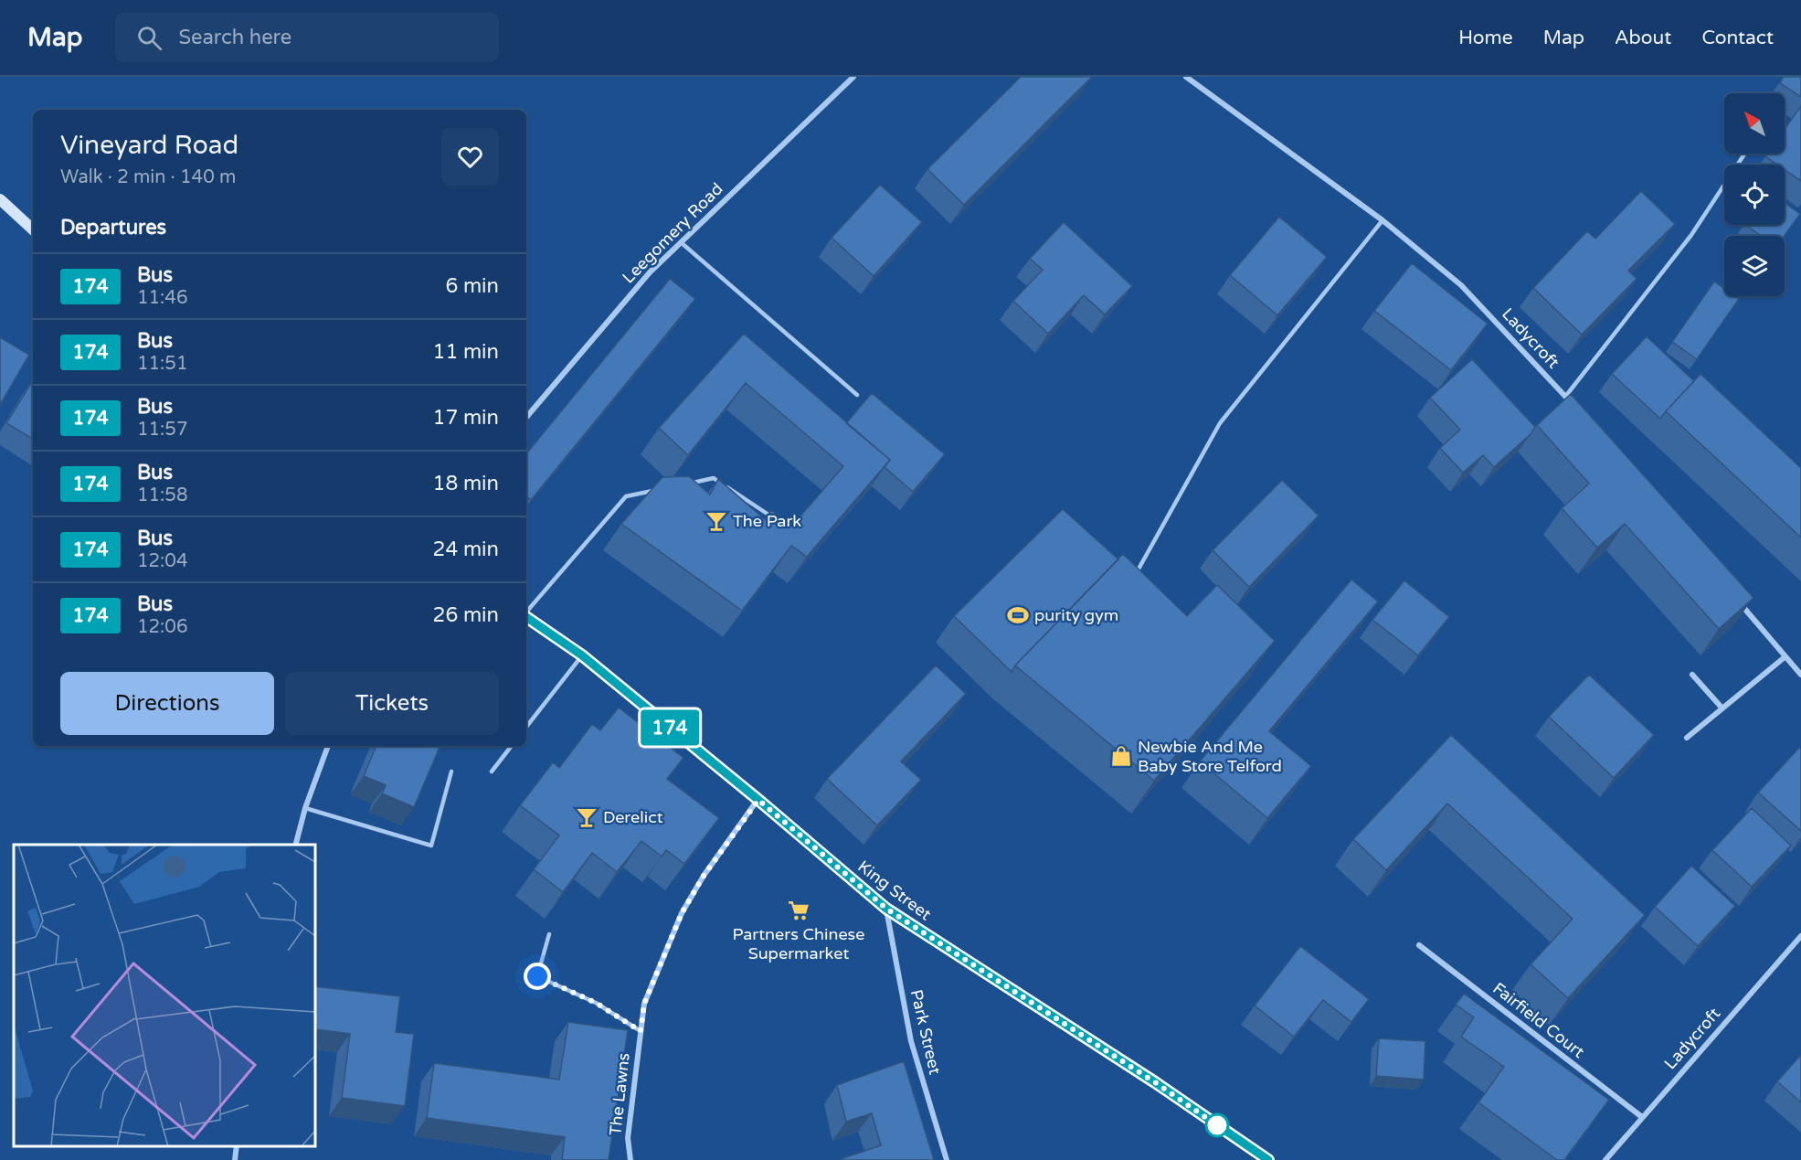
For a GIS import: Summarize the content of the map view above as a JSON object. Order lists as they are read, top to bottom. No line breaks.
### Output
{"streets":{"street":["Leegomery Road","Ladycroft","King Street","Fairfield Court","Park Street","The Lawns"]},"crossings":[["Ladycroft","Fairfield Court"],["King Street","Park Street"],["King Street","The Lawns"]],"places":{"bar":["The Park","Derelict"],"sports":["purity gym"],"shop":["Newbie And Me Baby Store Telford"],"supermarket":["Partners Chinese Supermarket"]},"lines":["bus line 174"],"north":"top left","page":{"header":"Map","search":"Search here","nav":["Home","Map","About","Contact"],"on_map":"174","heading":[["Vineyard Road","Walk · 2 min · 140 m"],"Departures"],"list":[{"mark":"174","name":"Bus","note":"11:46","value":"6 min"},{"mark":"174","name":"Bus","note":"11:51","value":"11 min"},{"mark":"174","name":"Bus","note":"11:57","value":"17 min"},{"mark":"174","name":"Bus","note":"11:58","value":"18 min"},{"mark":"174","name":"Bus","note":"12:04","value":"24 min"},{"mark":"174","name":"Bus","note":"12:06","value":"26 min"}],"buttons":["Directions","Tickets"]}}
